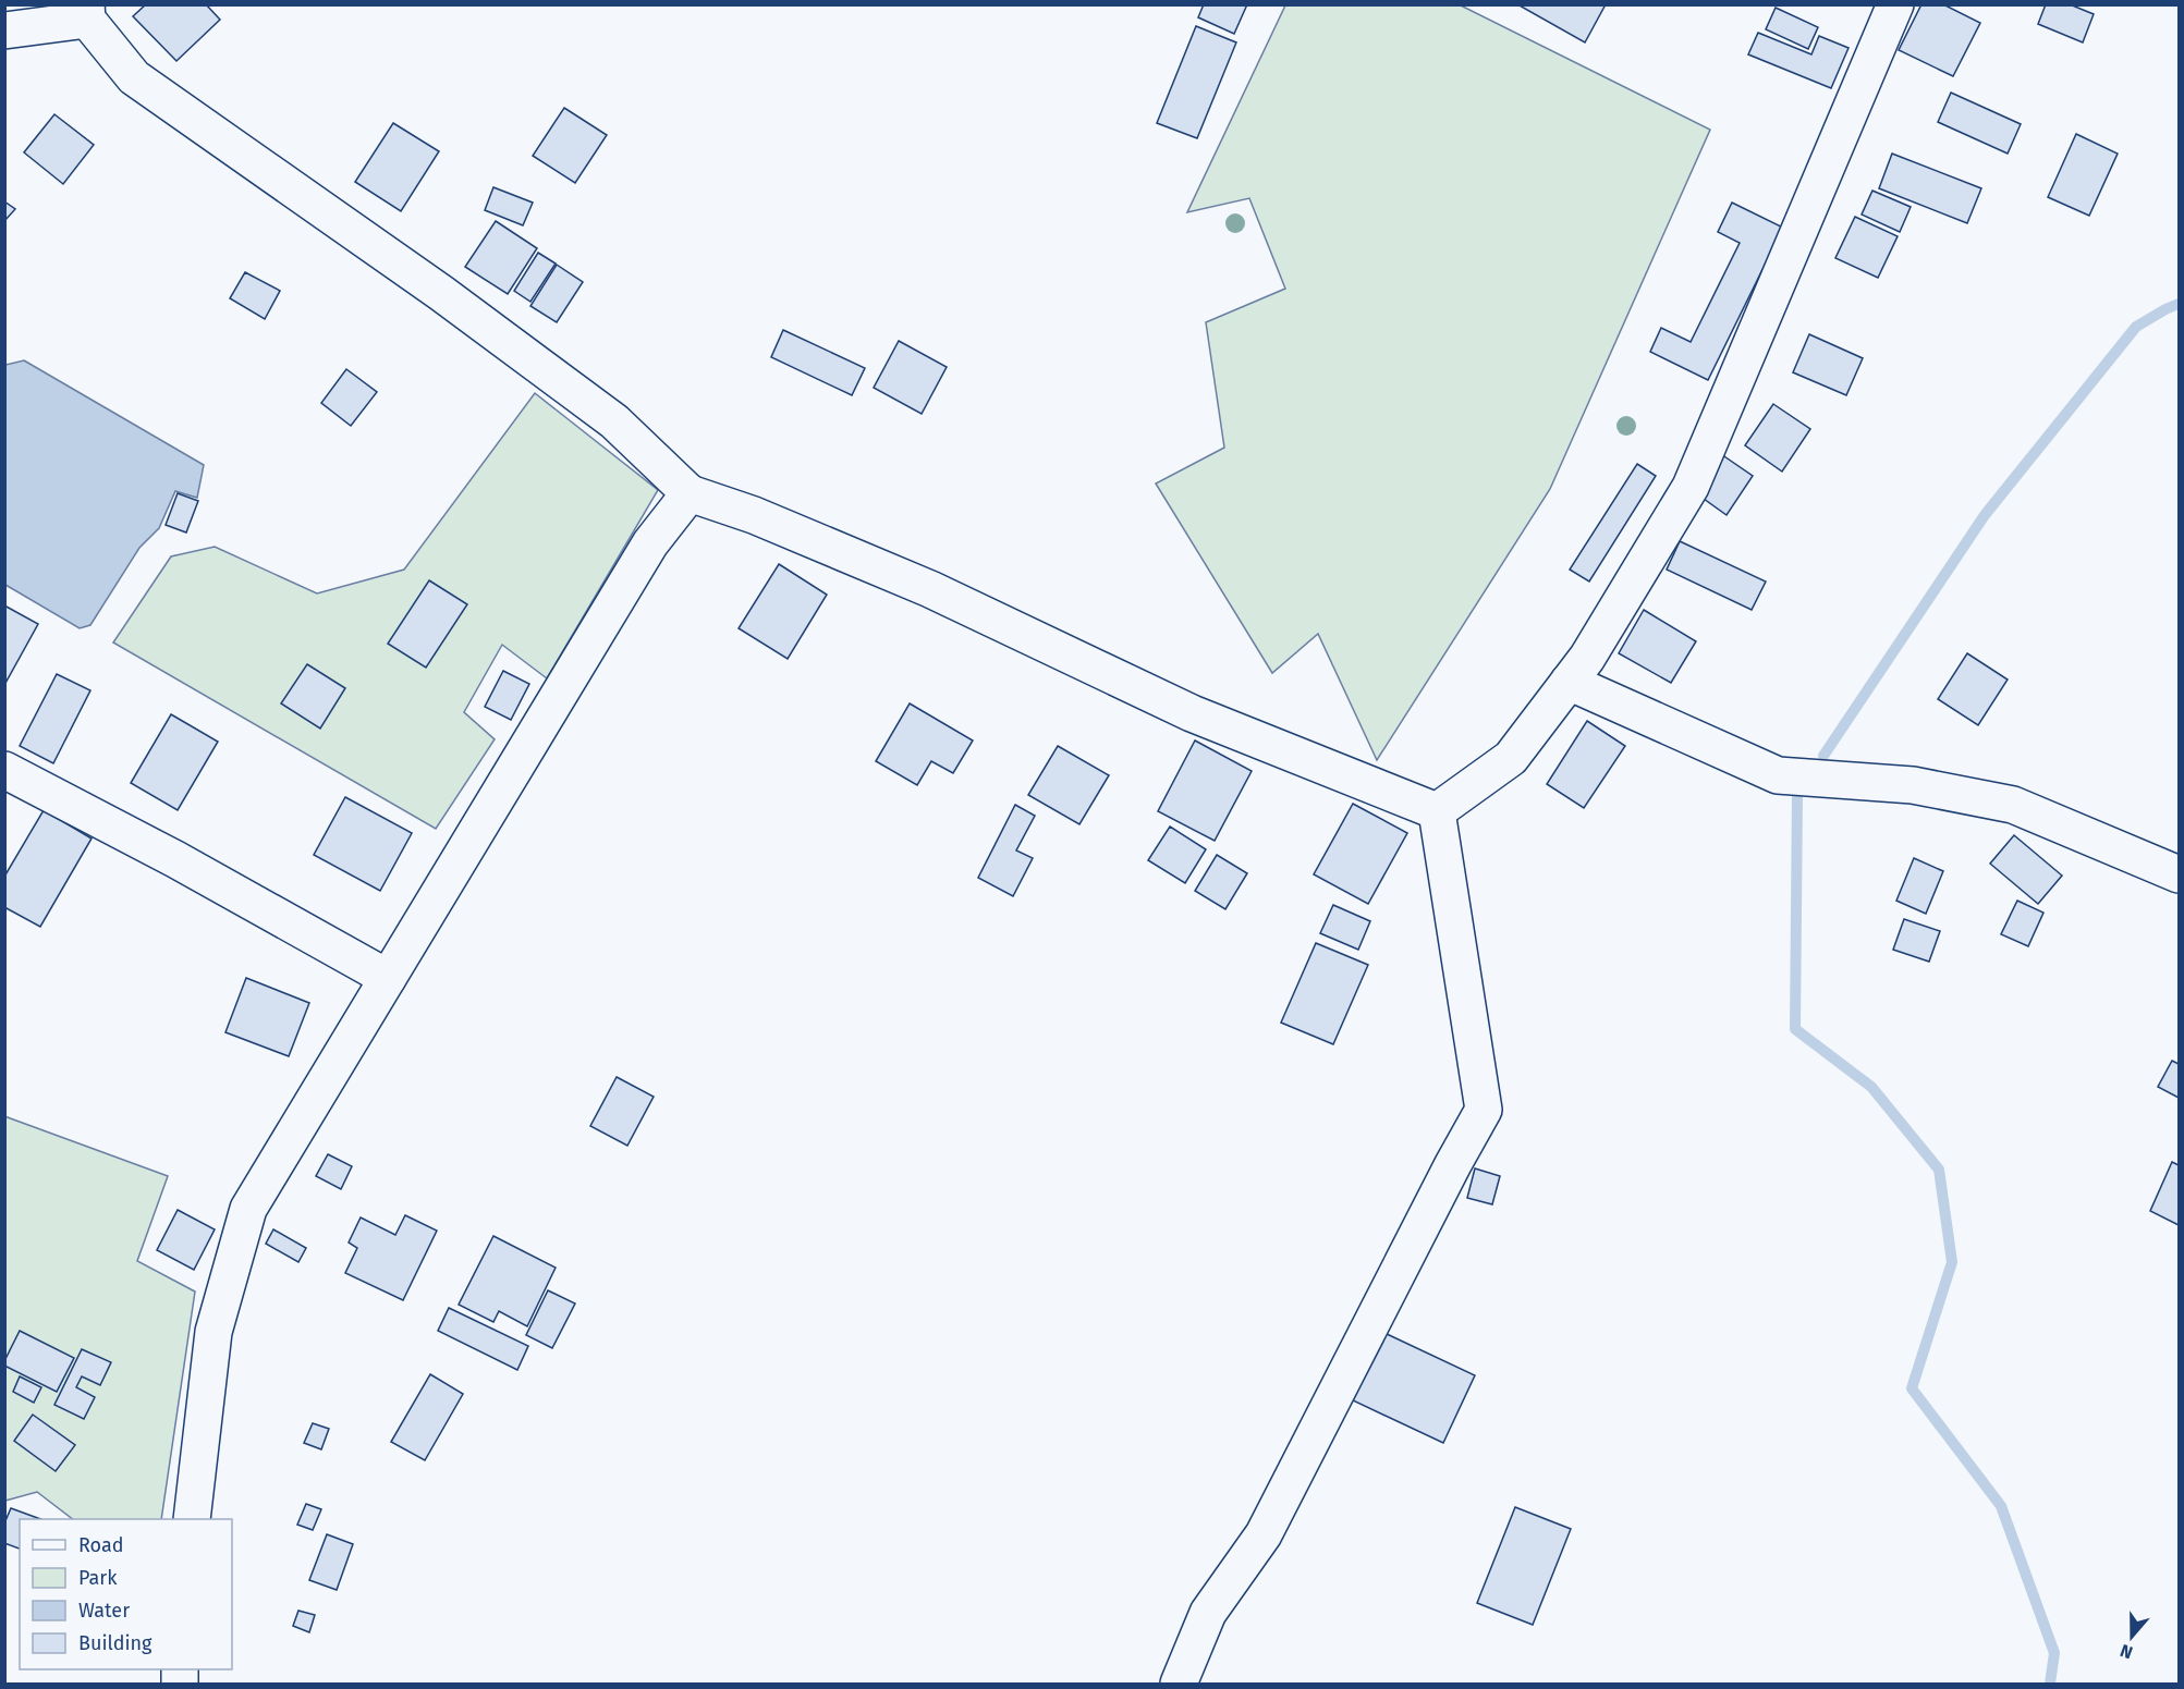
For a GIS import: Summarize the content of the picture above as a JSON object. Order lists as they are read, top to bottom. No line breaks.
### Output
{"legend":["Road","Park","Water","Building"],"north":"bottom"}
